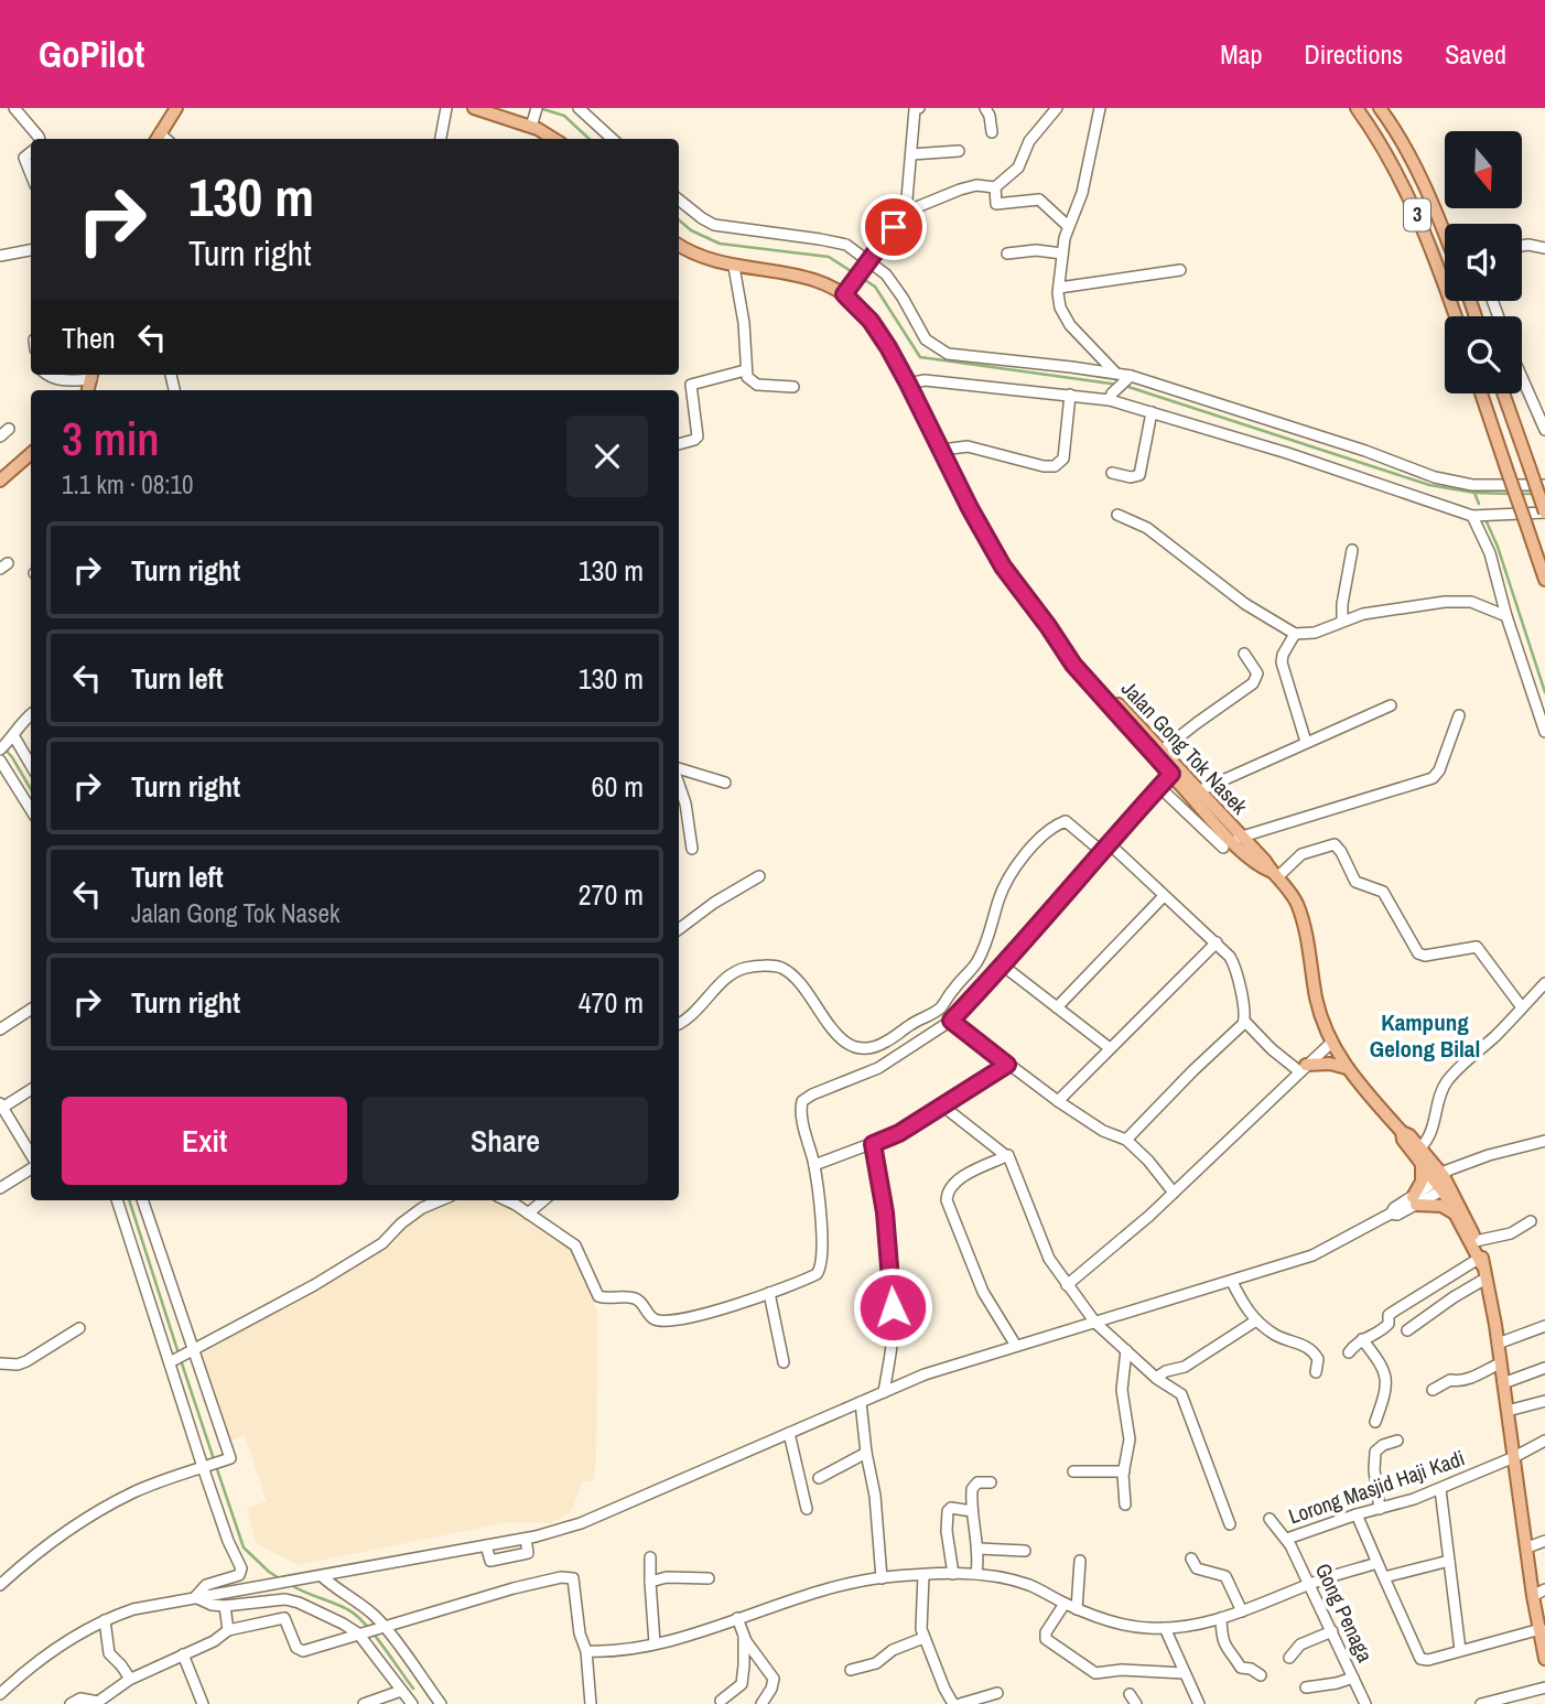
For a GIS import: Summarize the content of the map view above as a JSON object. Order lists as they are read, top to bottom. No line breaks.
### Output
{"streets":{"main road":["3","Jalan Gong Tok Nasek"],"street":["Lorong Masjid Haji Kadi","Gong Penaga"]},"crossings":[["Jalan Gong Tok Nasek","Lorong Masjid Haji Kadi"],["Lorong Masjid Haji Kadi","Gong Penaga"]],"districts":["Kampung Gelong Bilal"],"north":"bottom","page":{"header":"GoPilot","nav":["Map","Directions","Saved"],"turn":["130 m","Turn right"],"then":"Then","heading":["3 min","1.1 km · 08:10"],"list":[{"name":"Turn right","value":"130 m"},{"name":"Turn left","value":"130 m"},{"name":"Turn right","value":"60 m"},{"name":"Turn left","note":"Jalan Gong Tok Nasek","value":"270 m"},{"name":"Turn right","value":"470 m"}],"buttons":["Exit","Share"]}}
